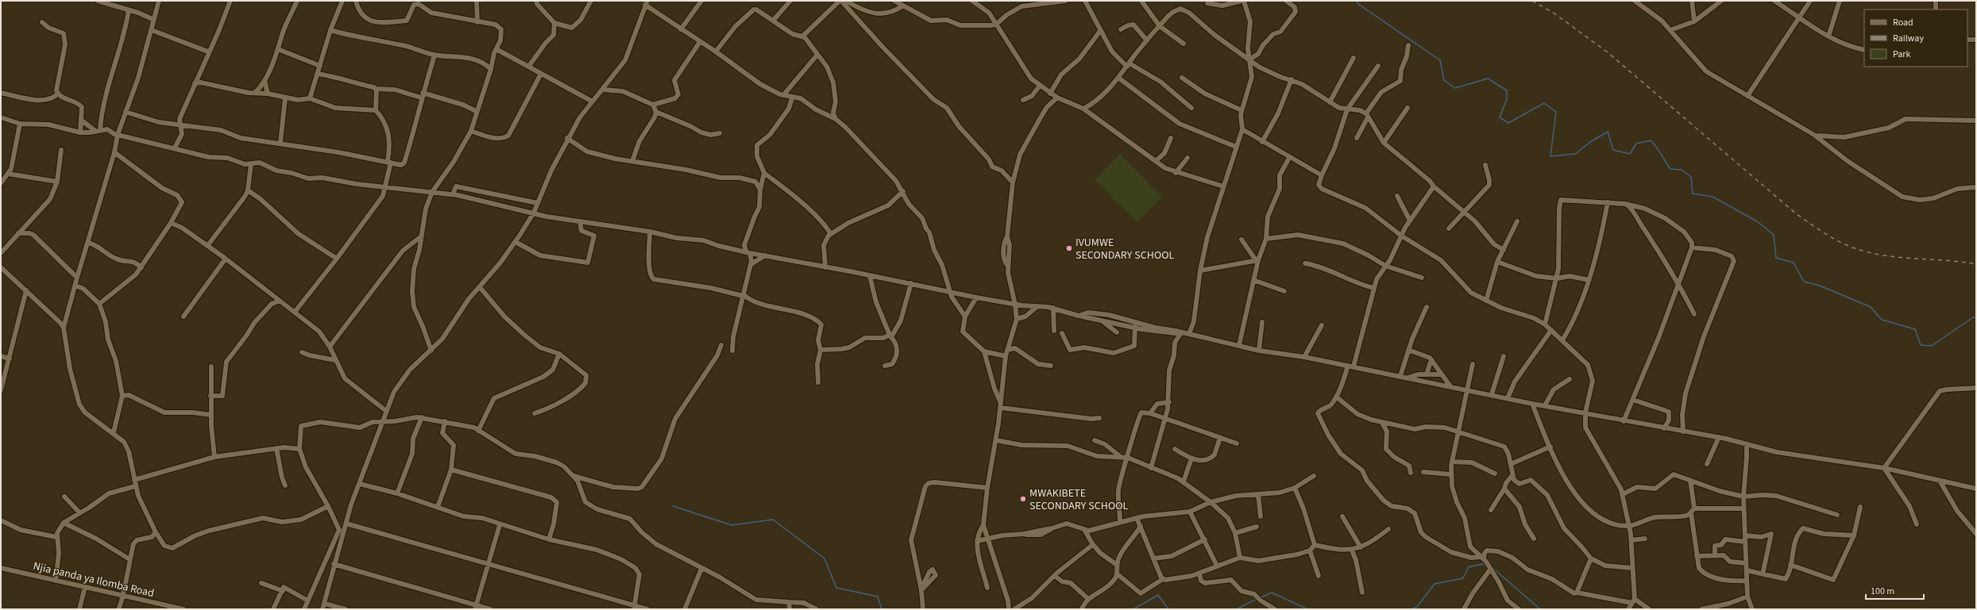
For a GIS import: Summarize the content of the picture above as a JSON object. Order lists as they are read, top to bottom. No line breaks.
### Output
{"streets":{"street":["Njia panda ya Ilomba Road"]},"places":["IVUMWE SECONDARY SCHOOL","MWAKIBETE SECONDARY SCHOOL"],"legend":["Road","Railway","Park"],"scale_bar":"100 m"}
